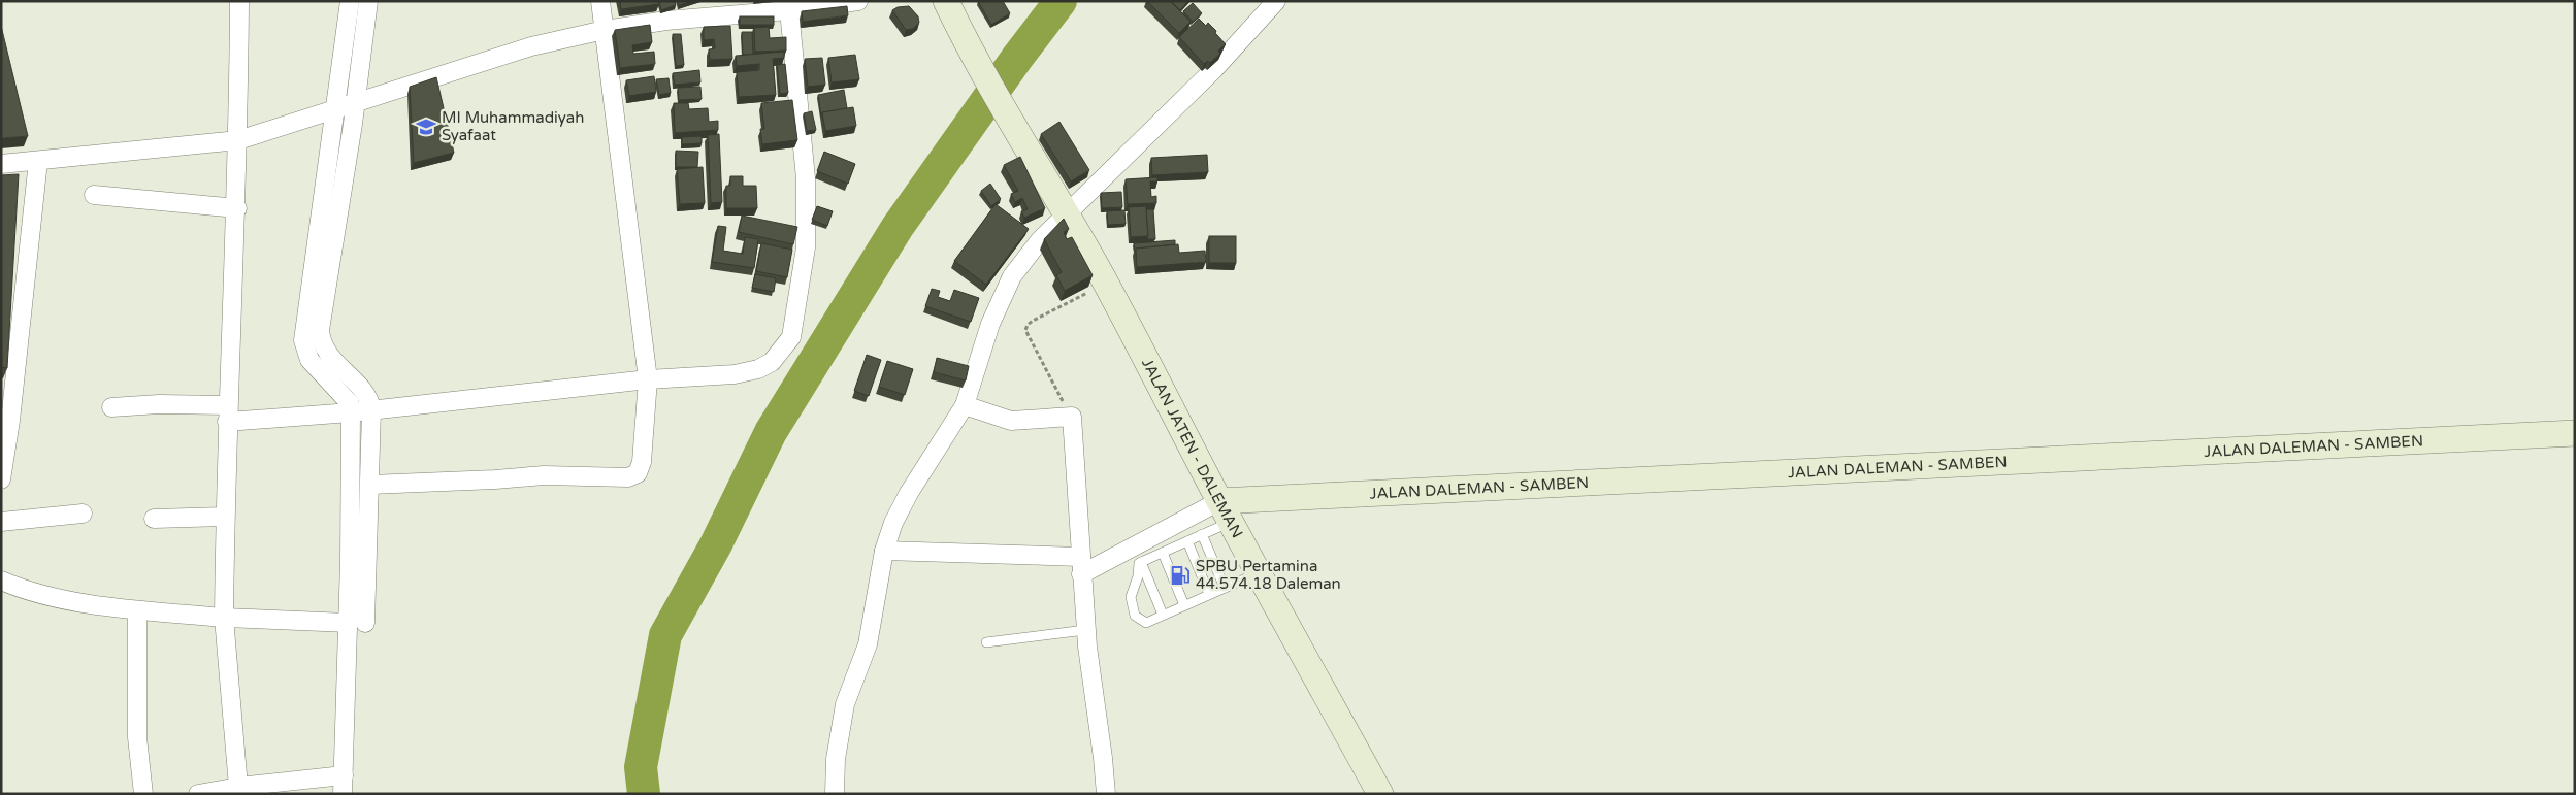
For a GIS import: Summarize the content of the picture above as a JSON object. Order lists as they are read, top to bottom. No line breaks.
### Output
{"streets":{"main road":["JALAN DALEMAN - SAMBEN","JALAN JATEN - DALEMAN"]},"crossings":[["JALAN DALEMAN - SAMBEN","JALAN JATEN - DALEMAN"]],"places":{"school or university":["MI Muhammadiyah Syafaat"],"fuel station":["SPBU Pertamina 44.574.18 Daleman"]}}
